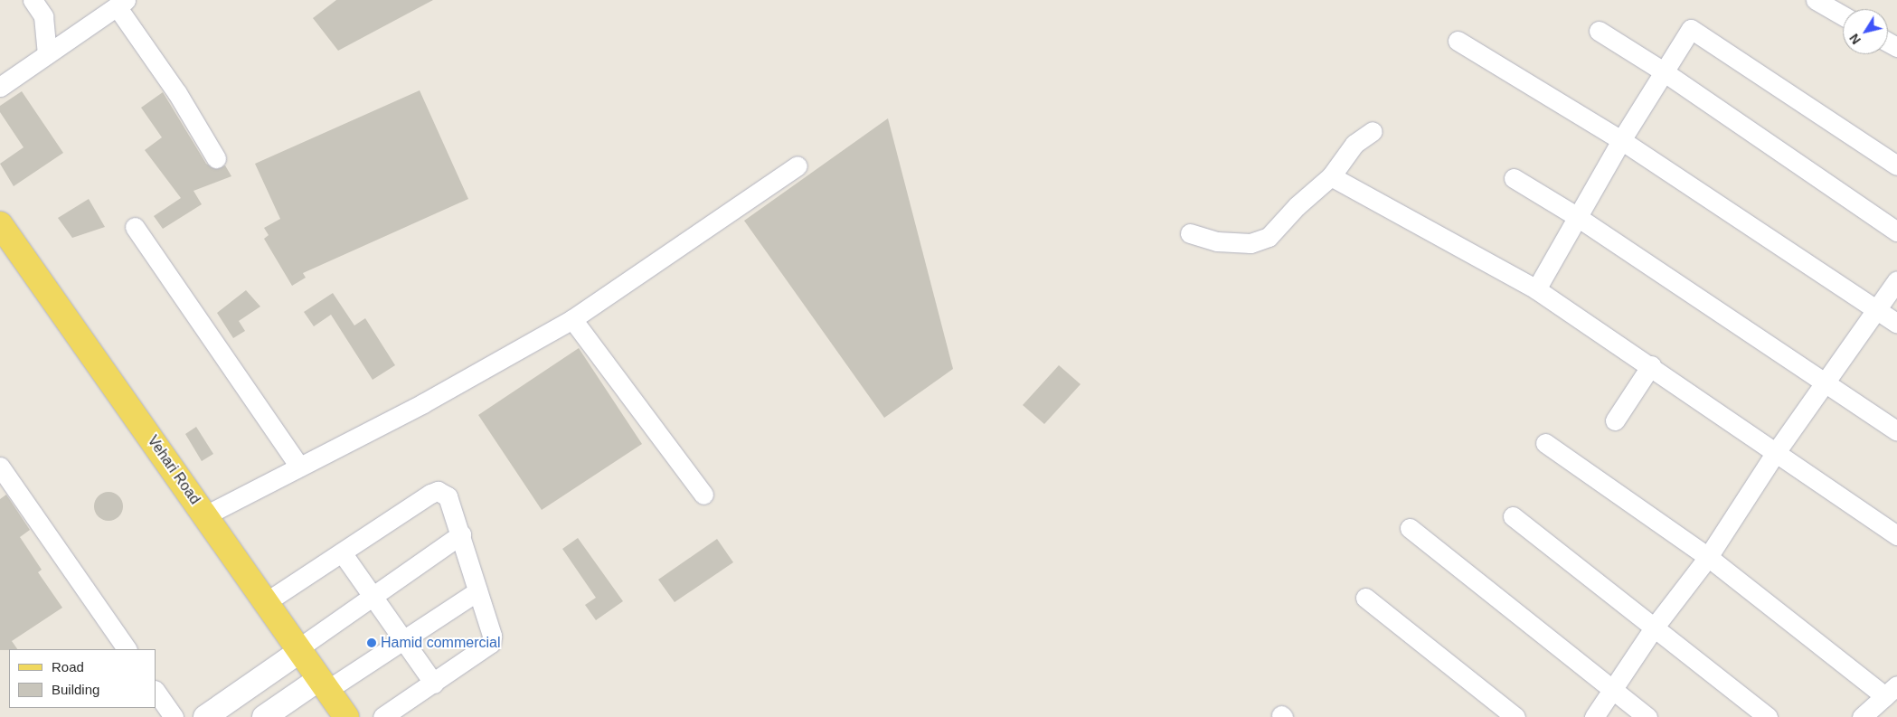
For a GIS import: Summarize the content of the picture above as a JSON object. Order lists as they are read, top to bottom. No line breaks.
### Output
{"streets":{"main road":["Vehari Road"]},"places":["Hamid commercial"],"legend":["Road","Building"],"north":"bottom left"}
